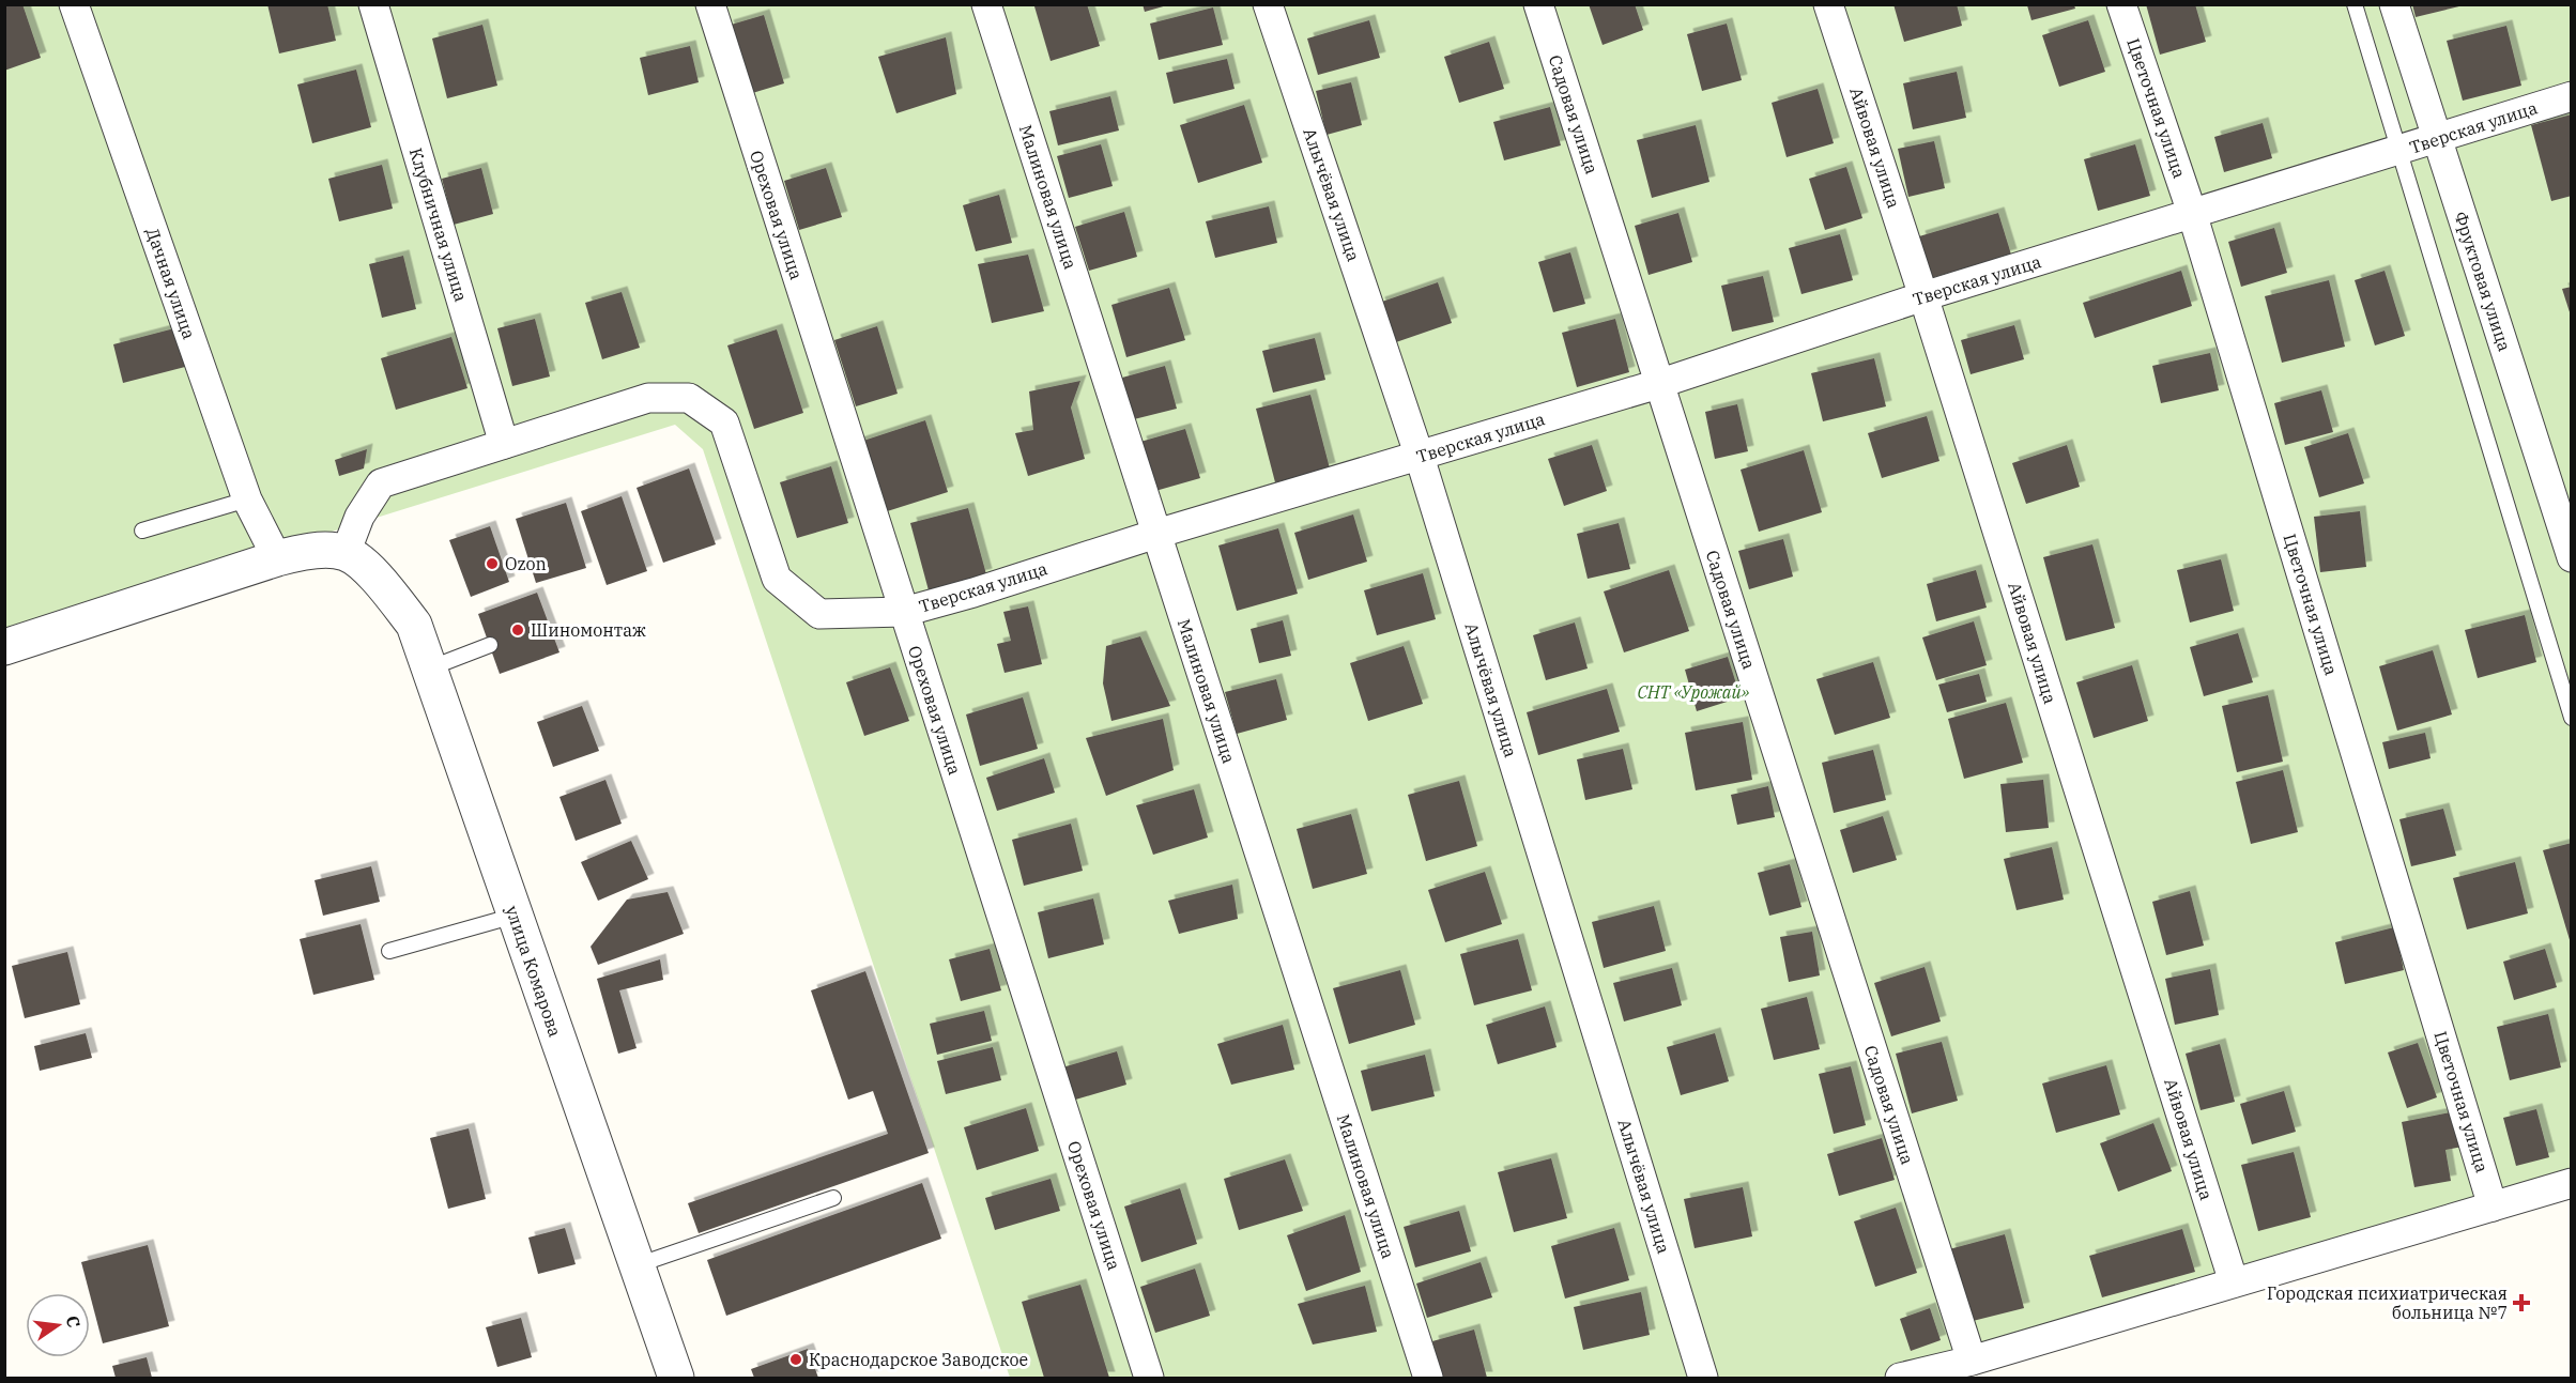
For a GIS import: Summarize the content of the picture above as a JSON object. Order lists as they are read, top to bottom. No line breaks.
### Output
{"streets":{"street":["Цветочная улица","Садовая улица","Тверская улица","Айвовая улица","Алычёвая улица","Малиновая улица","Ореховая улица","Клубничная улица","Фруктовая улица","Дачная улица","улица Комарова"]},"crossings":[["Цветочная улица","Тверская улица"],["Садовая улица","Тверская улица"],["Тверская улица","Айвовая улица"],["Тверская улица","Алычёвая улица"],["Тверская улица","Малиновая улица"],["Тверская улица","Ореховая улица"],["Тверская улица","Клубничная улица"],["Тверская улица","Фруктовая улица"],["Тверская улица","улица Комарова"]],"parks":["СНТ «Урожай»"],"places":{"other":["Ozon","Шиномонтаж","Краснодарское Заводское"],"health":["Городская психиатрическая больница №7"]},"north":"right"}
